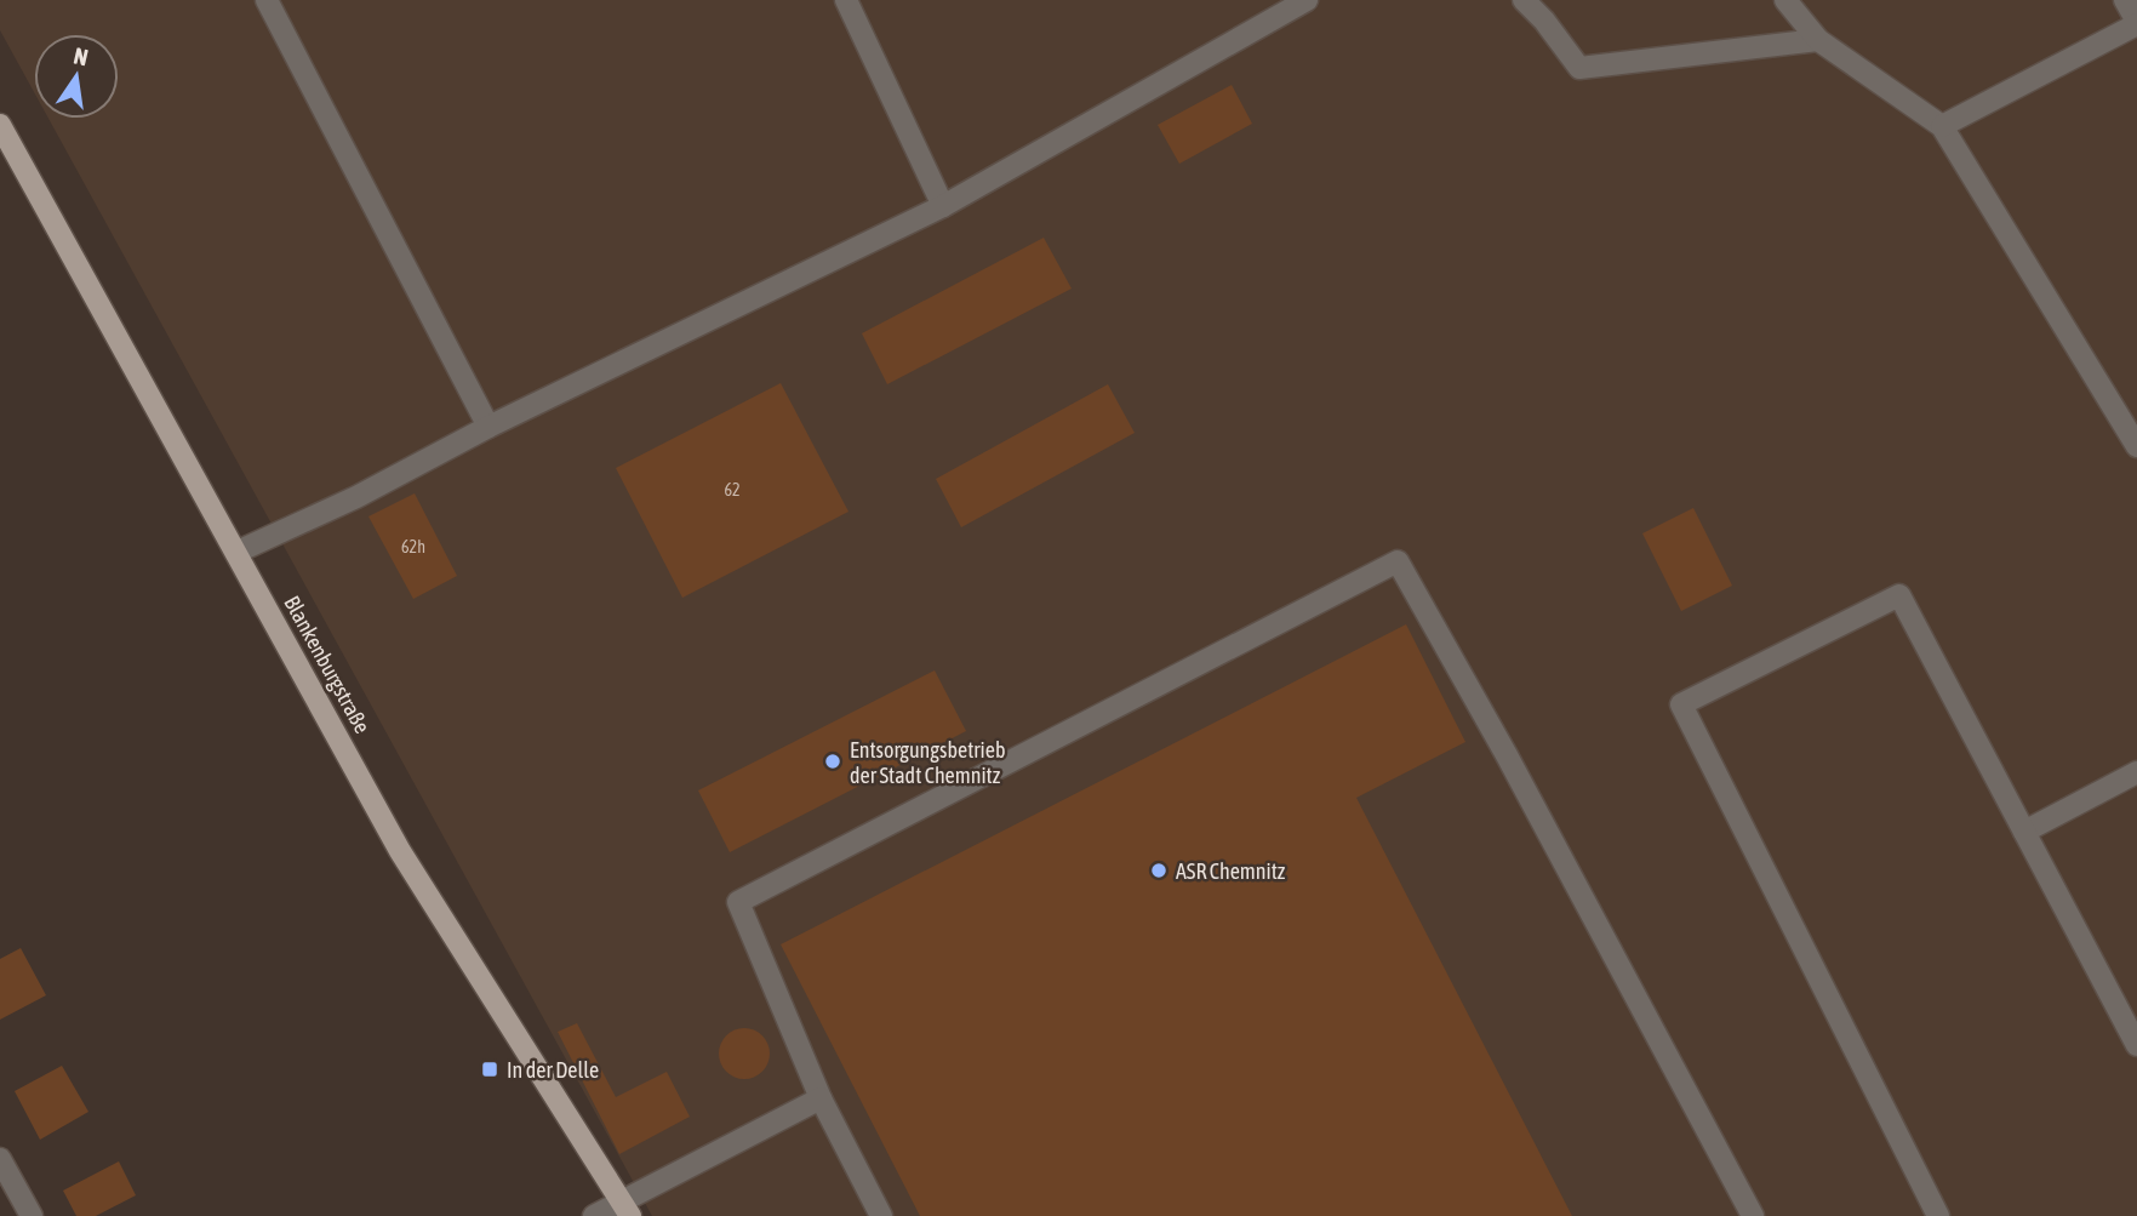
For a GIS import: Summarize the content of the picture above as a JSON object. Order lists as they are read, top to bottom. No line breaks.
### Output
{"streets":{"main road":["Blankenburgstraße"]},"places":{"other":["Entsorgungsbetrieb der Stadt Chemnitz","ASR Chemnitz"],"transit":["In der Delle"]},"house_numbers":["62","62h"],"north":"top"}
